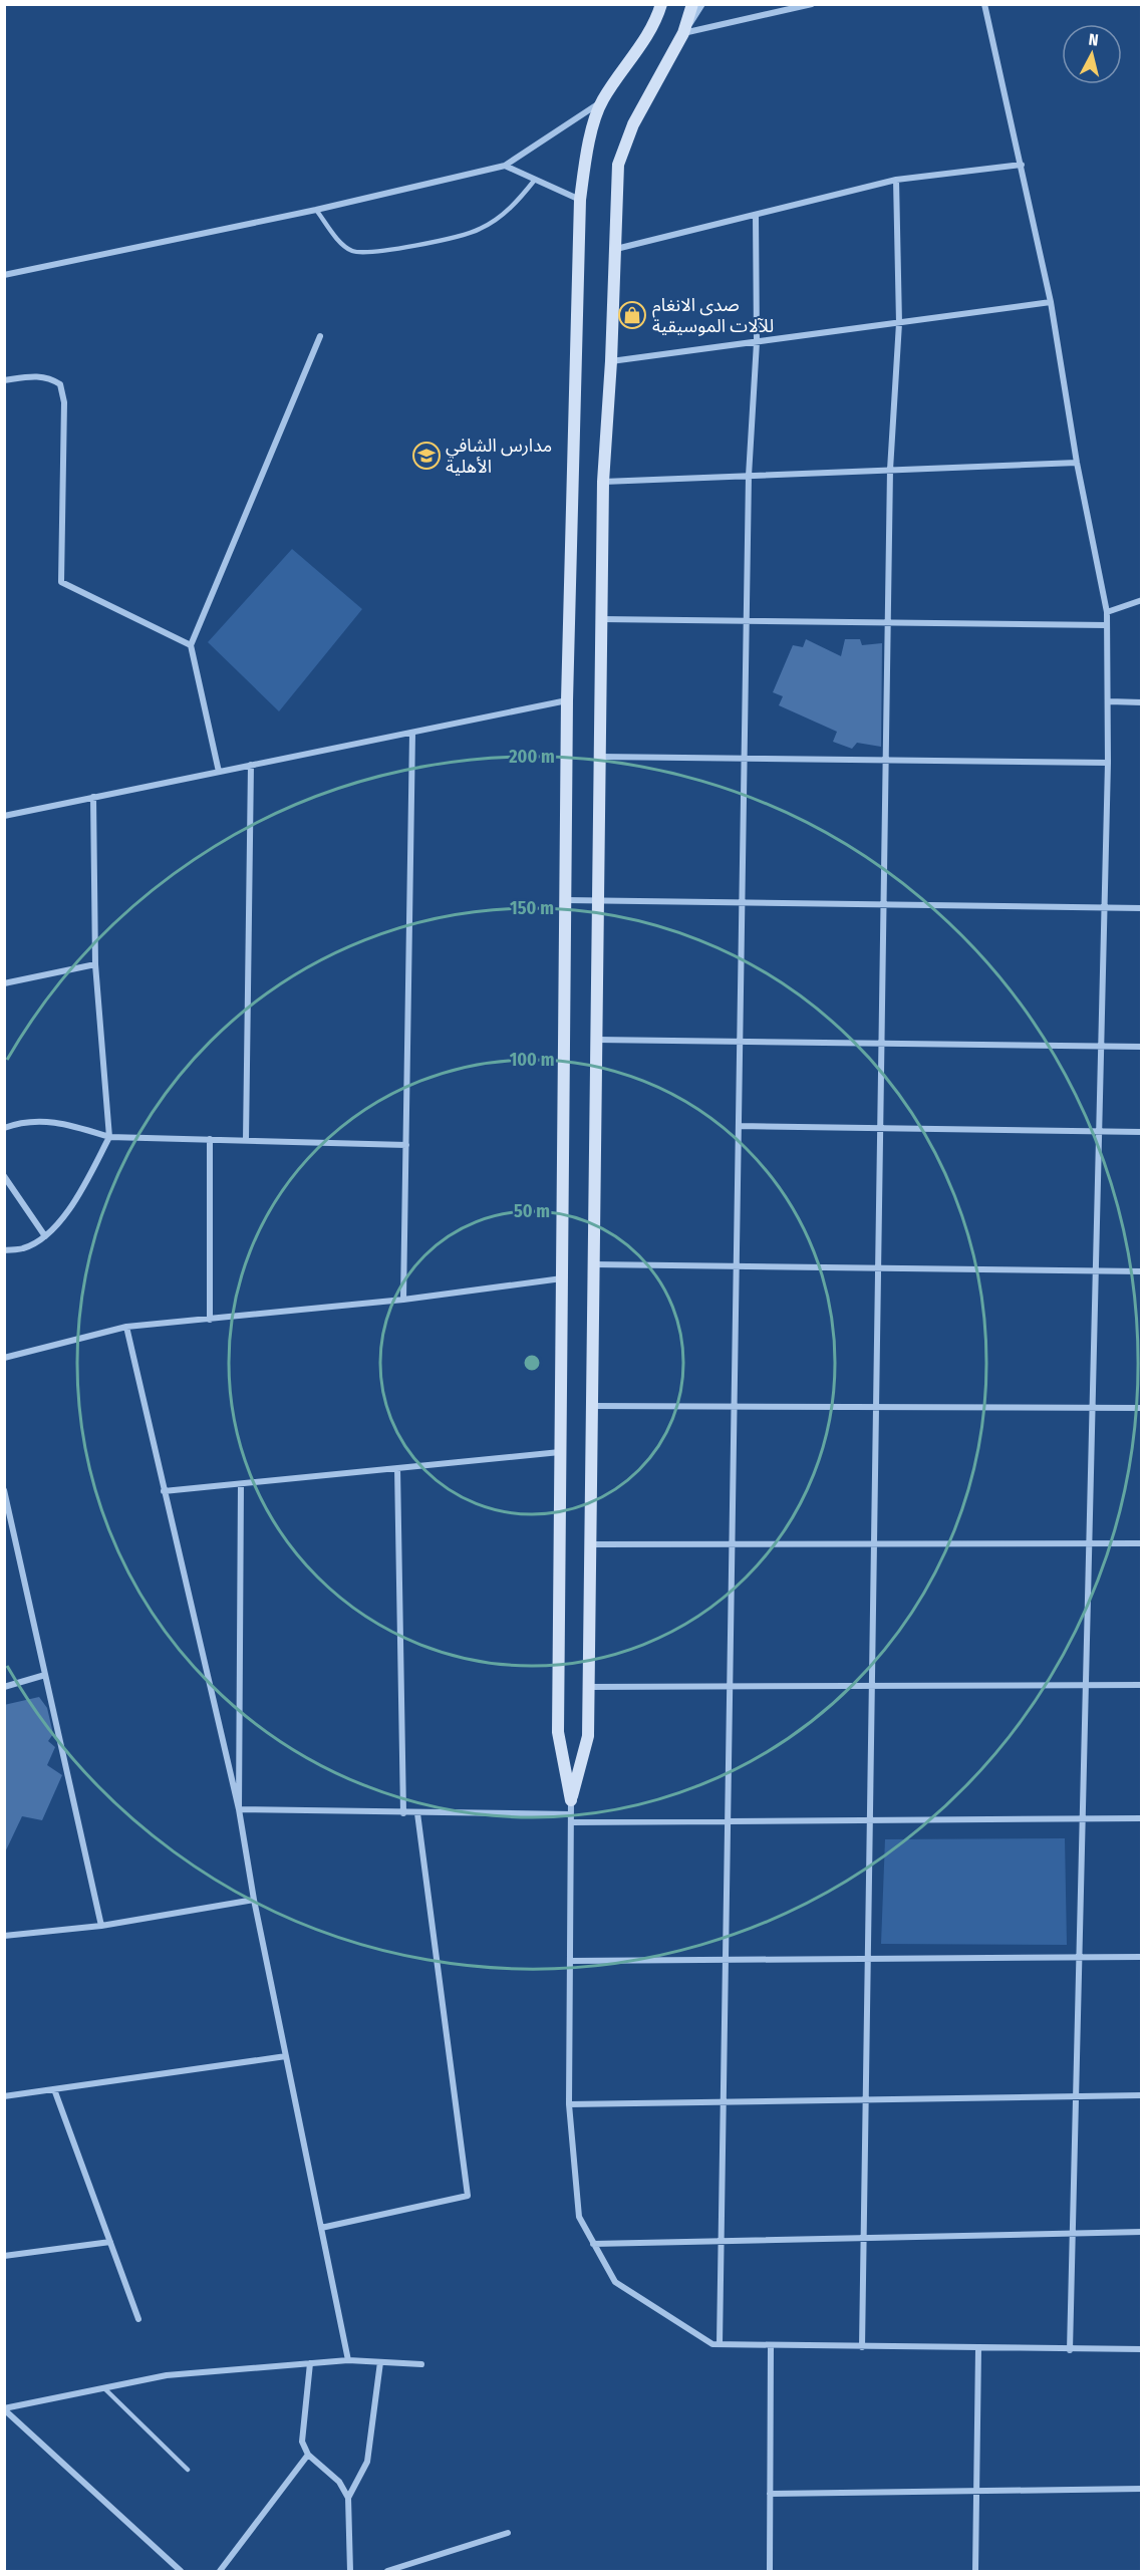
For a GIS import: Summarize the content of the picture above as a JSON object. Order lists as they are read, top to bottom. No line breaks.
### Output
{"places":{"shop":["صدى الانغام للآلات الموسيقية"],"school or university":["مدارس الشافي الأهلية"]},"north":"top","rings":["200 m","150 m","100 m","50 m"]}
